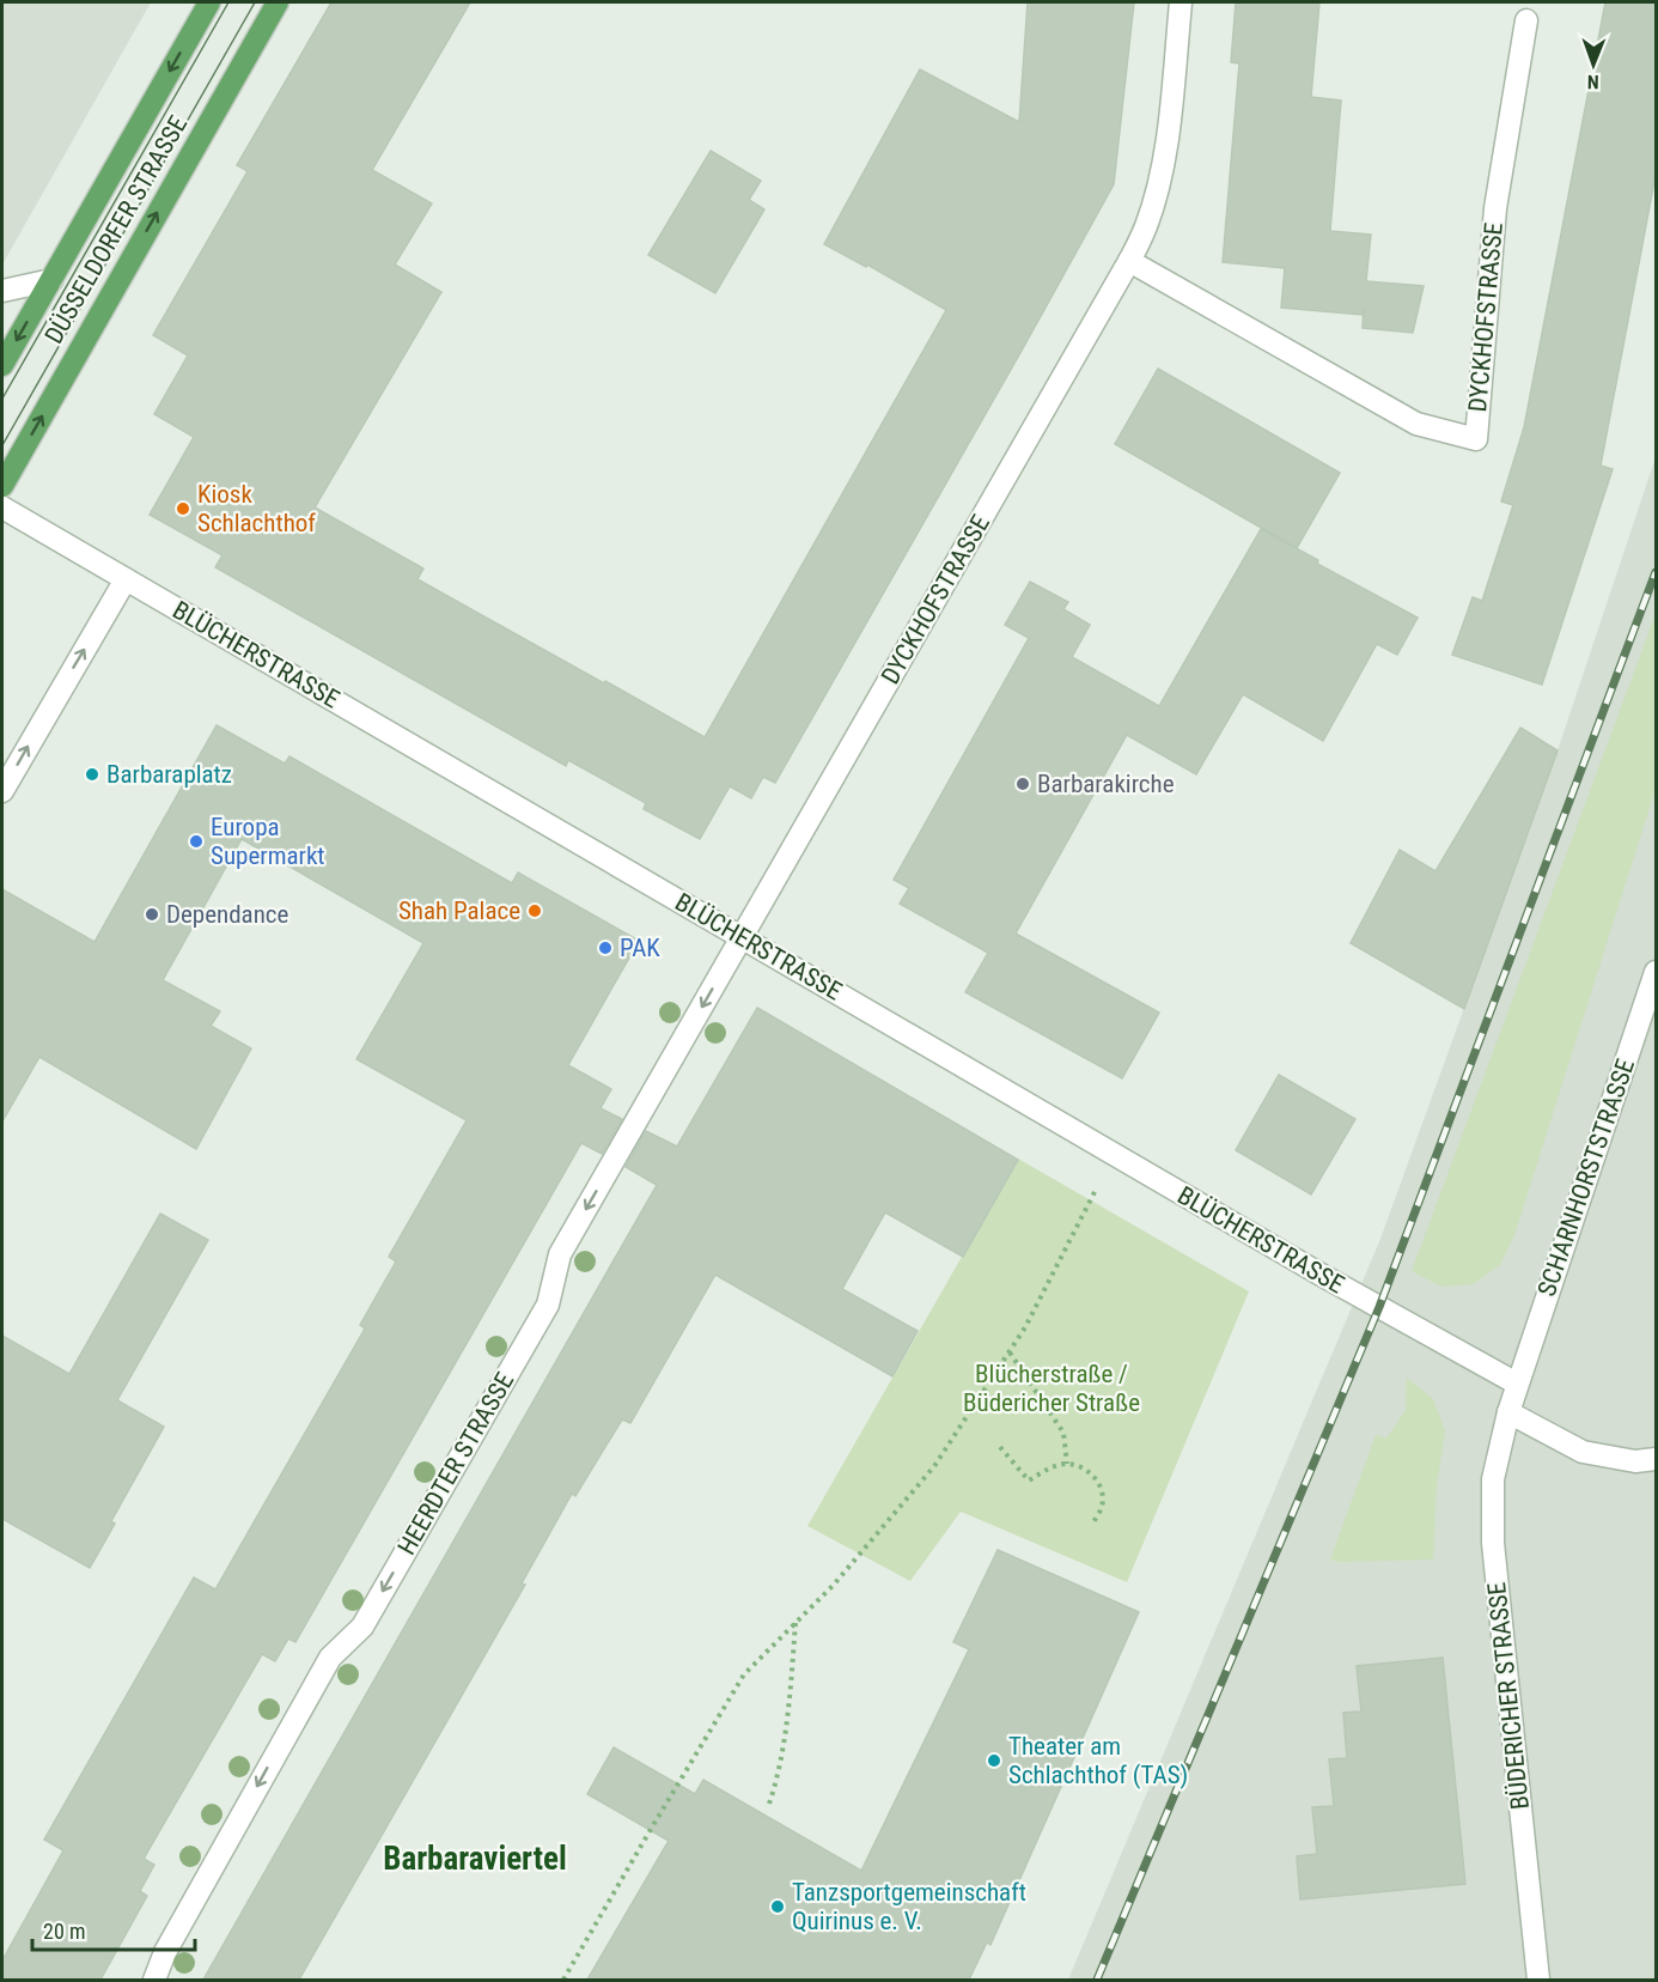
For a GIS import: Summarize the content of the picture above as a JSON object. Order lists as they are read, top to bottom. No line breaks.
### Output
{"streets":{"main road":["DÜSSELDORFER STRASSE"],"street":["DYCKHOFSTRASSE","BLÜCHERSTRASSE","SCHARNHORSTSTRASSE","HEERDTER STRASSE","BÜDERICHER STRASSE"]},"crossings":[["DYCKHOFSTRASSE","BLÜCHERSTRASSE"],["DYCKHOFSTRASSE","HEERDTER STRASSE"],["BLÜCHERSTRASSE","SCHARNHORSTSTRASSE"],["BLÜCHERSTRASSE","HEERDTER STRASSE"],["BLÜCHERSTRASSE","BÜDERICHER STRASSE"],["SCHARNHORSTSTRASSE","BÜDERICHER STRASSE"]],"one_way":["HEERDTER STRASSE"],"districts":["Barbaraviertel"],"parks":["Blücherstraße / Büdericher Straße"],"places":["Kiosk Schlachthof","Barbaraplatz","Barbarakirche","Europa Supermarkt","Shah Palace","Dependance","PAK","Theater am Schlachthof (TAS)","Tanzsportgemeinschaft Quirinus e. V."],"scale_bar":"20 m","north":"bottom"}
